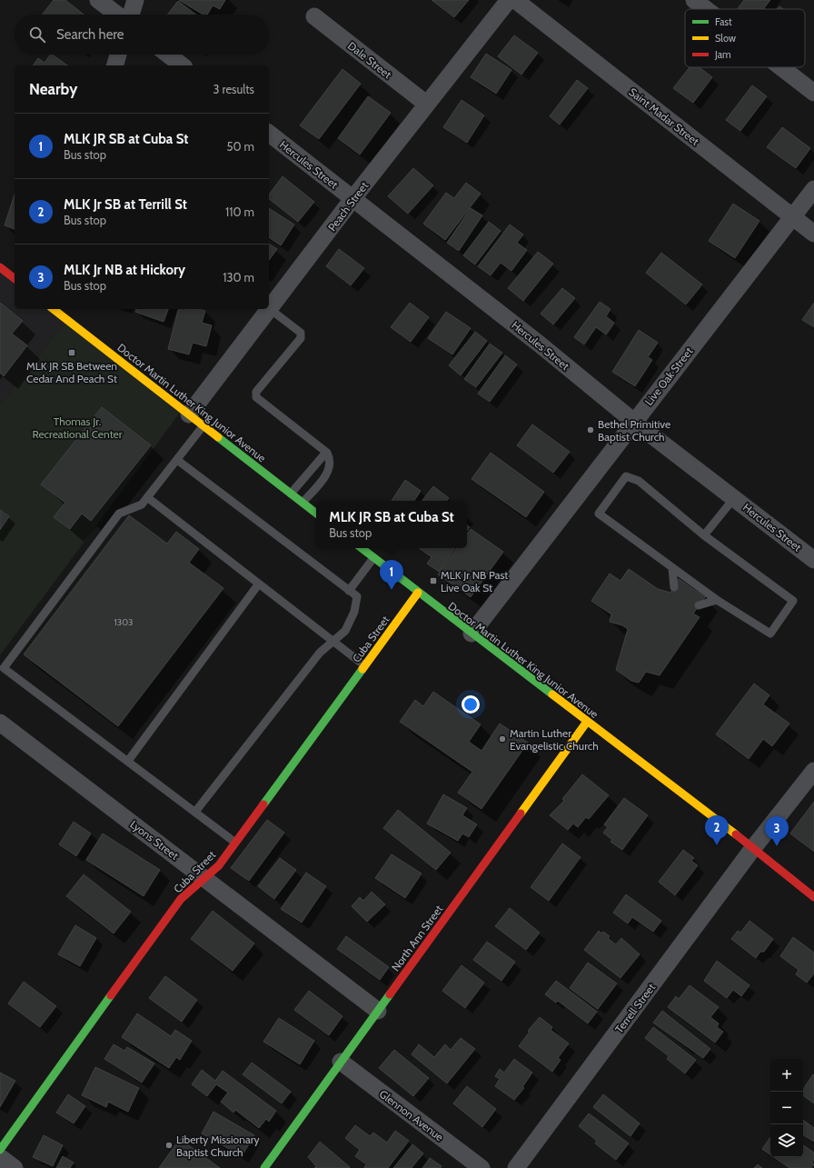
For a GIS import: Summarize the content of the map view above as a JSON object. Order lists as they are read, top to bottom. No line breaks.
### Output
{"streets":{"street":["Dale Street","Saint Madar Street","Hercules Street","Peach Street","Live Oak Street","Doctor Martin Luther King Junior Avenue","Cuba Street","Lyons Street","North Ann Street","Terrell Street","Glennon Avenue"]},"crossings":[["Dale Street","Peach Street"],["Saint Madar Street","Live Oak Street"],["Hercules Street","Peach Street"],["Hercules Street","Live Oak Street"],["Peach Street","Doctor Martin Luther King Junior Avenue"],["Live Oak Street","Doctor Martin Luther King Junior Avenue"],["Doctor Martin Luther King Junior Avenue","Cuba Street"],["Doctor Martin Luther King Junior Avenue","North Ann Street"],["Doctor Martin Luther King Junior Avenue","Terrell Street"],["Cuba Street","Lyons Street"],["Lyons Street","North Ann Street"],["North Ann Street","Glennon Avenue"]],"parks":["Thomas Jr. Recreational Center"],"places":{"transit":["MLK JR SB Between Cedar And Peach St","MLK Jr NB Past Live Oak St"],"other":["Bethel Primitive Baptist Church","Martin Luther Evangelistic Church","Liberty Missionary Baptist Church"]},"house_numbers":["1303"],"legend":["Fast","Slow","Jam"],"page":{"search":"Search here","heading":["Nearby","3 results"],"list":[{"mark":"1","name":"MLK JR SB at Cuba St","note":"Bus stop","value":"50 m"},{"mark":"2","name":"MLK Jr SB at Terrill St","note":"Bus stop","value":"110 m"},{"mark":"3","name":"MLK Jr NB at Hickory","note":"Bus stop","value":"130 m"}],"popup":["MLK JR SB at Cuba St","Bus stop"],"pins":["1","2","3"],"map_buttons":["+","−"]}}
